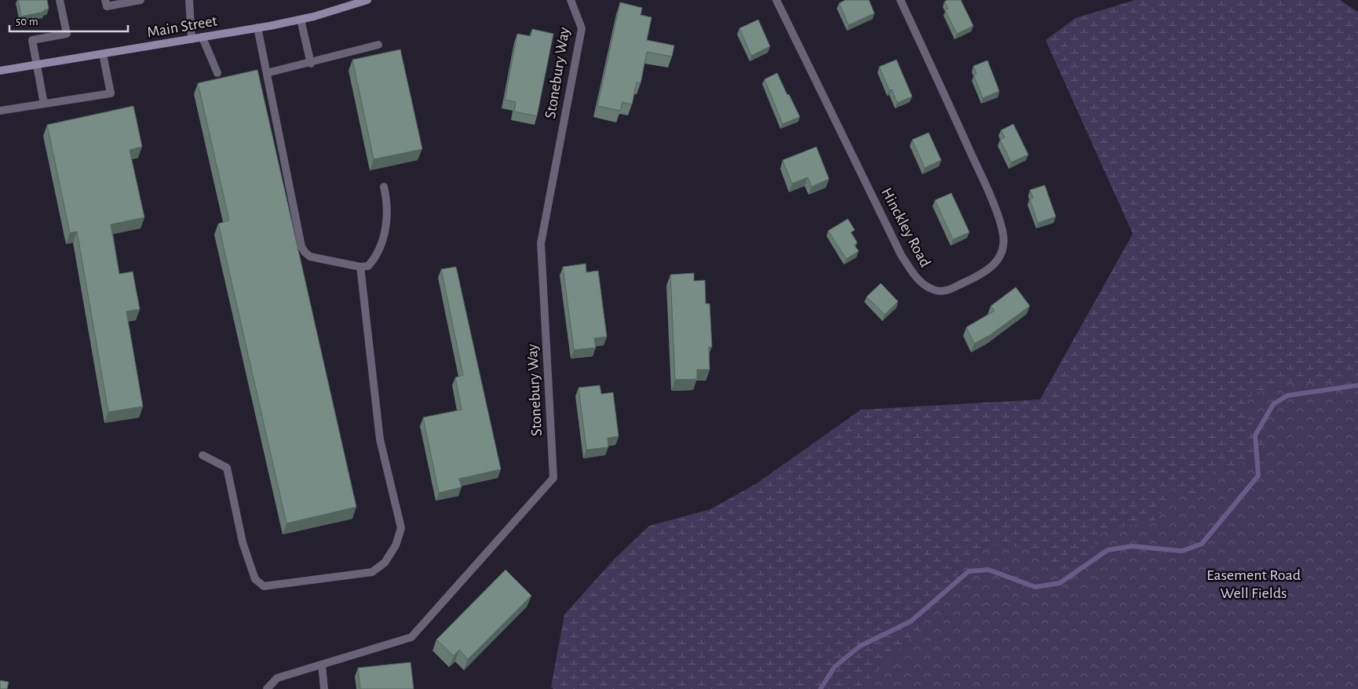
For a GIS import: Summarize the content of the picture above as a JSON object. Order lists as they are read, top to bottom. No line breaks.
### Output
{"streets":{"main road":["Main Street"],"street":["Stonebury Way","Hinckley Road"]},"parks":["Easement Road Well Fields"],"scale_bar":"50 m"}
